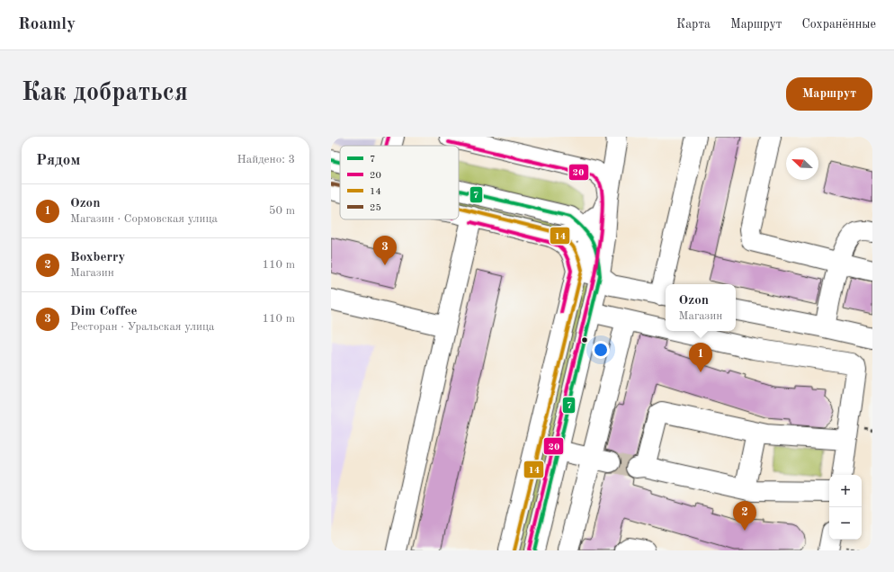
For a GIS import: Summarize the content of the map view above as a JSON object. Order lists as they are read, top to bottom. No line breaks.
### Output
{"lines":["transit line 20","transit line 7","transit line 25","transit line 14"],"legend":["7","20","14","25"],"north":"top left","page":{"header":"Roamly","nav":["Карта","Маршрут","Сохранённые"],"buttons":"Маршрут","title":"Как добраться","heading":["Рядом","Найдено: 3"],"list":[{"mark":"1","name":"Ozon","note":"Магазин · Сормовская улица","value":"50 m"},{"mark":"2","name":"Boxberry","note":"Магазин","value":"110 m"},{"mark":"3","name":"Dim Coffee","note":"Ресторан · Уральская улица","value":"110 m"}],"pins":["3","1","2"],"popup":["Ozon","Магазин"],"map_buttons":["+","−"]}}
